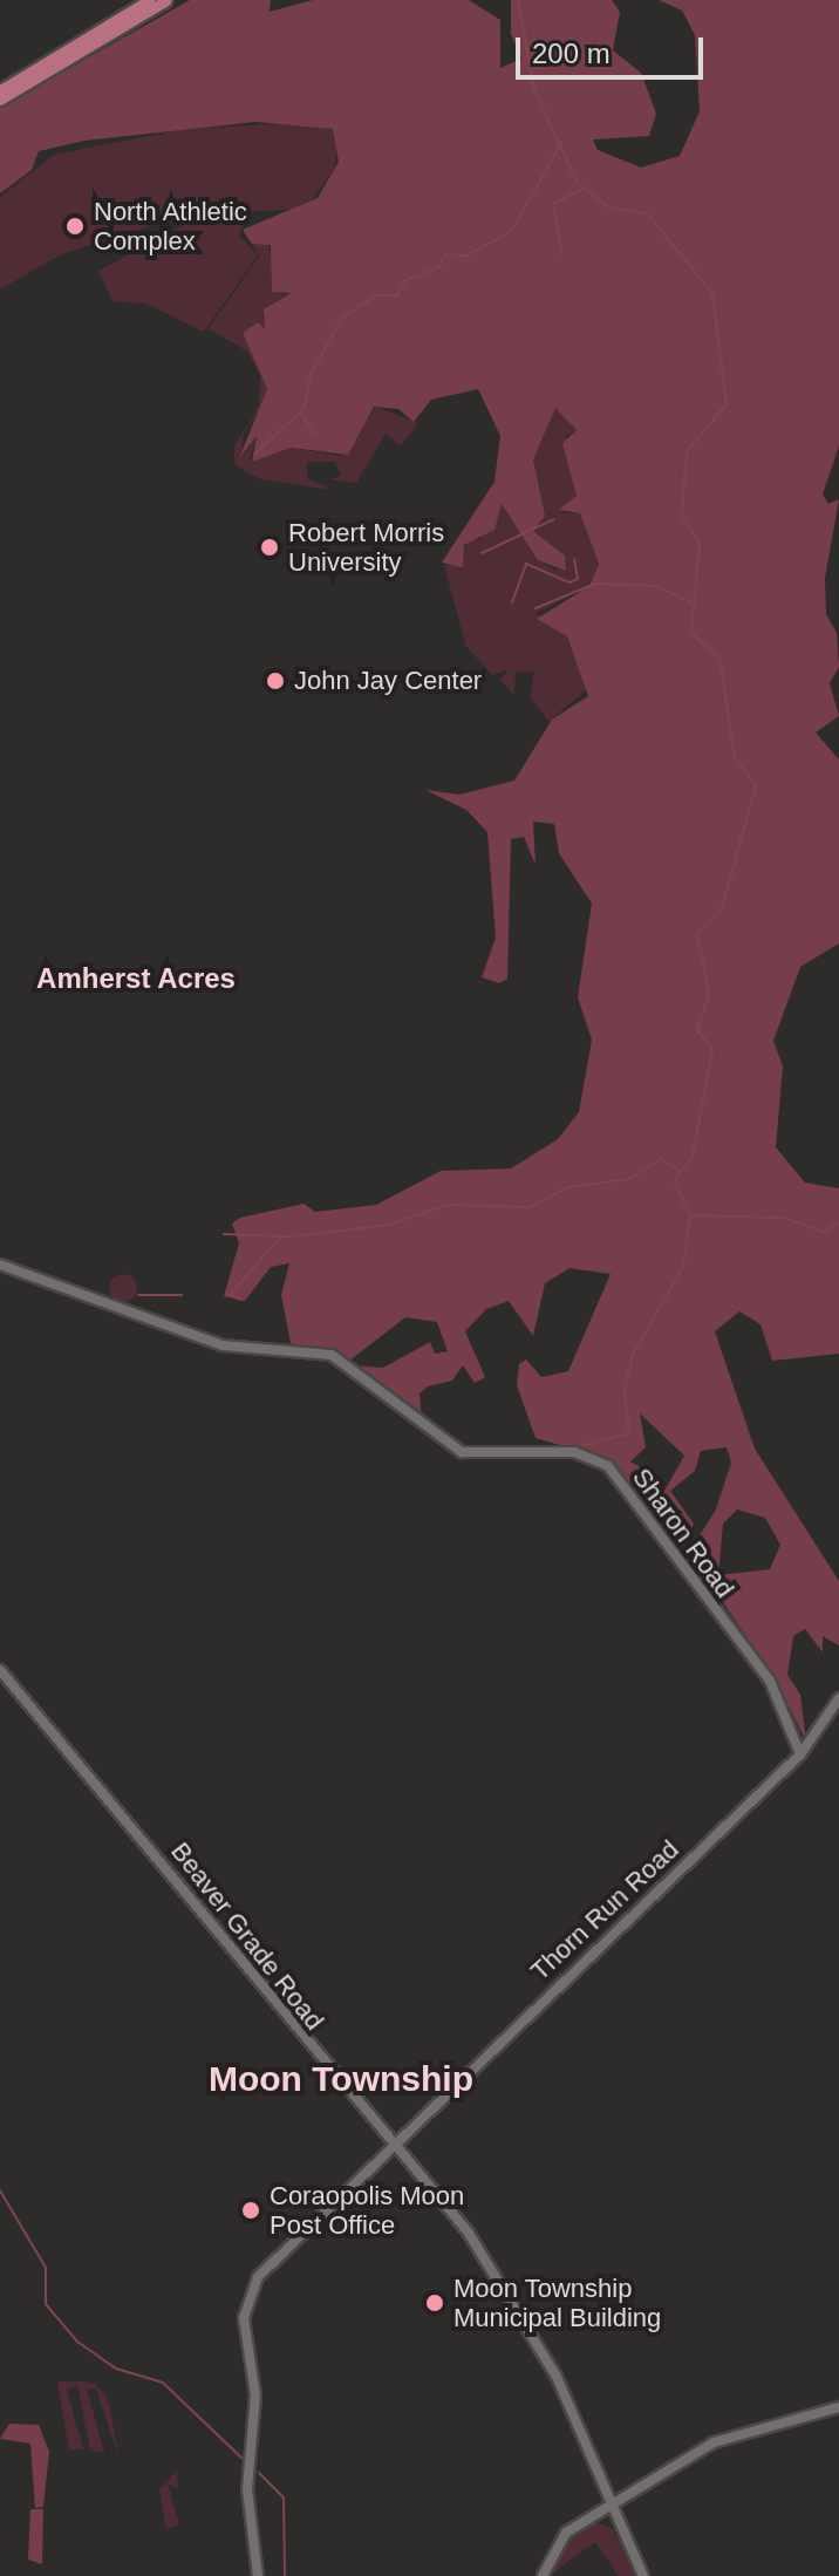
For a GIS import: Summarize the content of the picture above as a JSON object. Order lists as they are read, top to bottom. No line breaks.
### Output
{"streets":{"street":["Sharon Road","Thorn Run Road","Beaver Grade Road"]},"crossings":[["Sharon Road","Thorn Run Road"],["Thorn Run Road","Beaver Grade Road"]],"districts":["Amherst Acres","Moon Township"],"places":["North Athletic Complex","Robert Morris University","John Jay Center","Coraopolis Moon Post Office","Moon Township Municipal Building"],"scale_bar":"200 m"}
